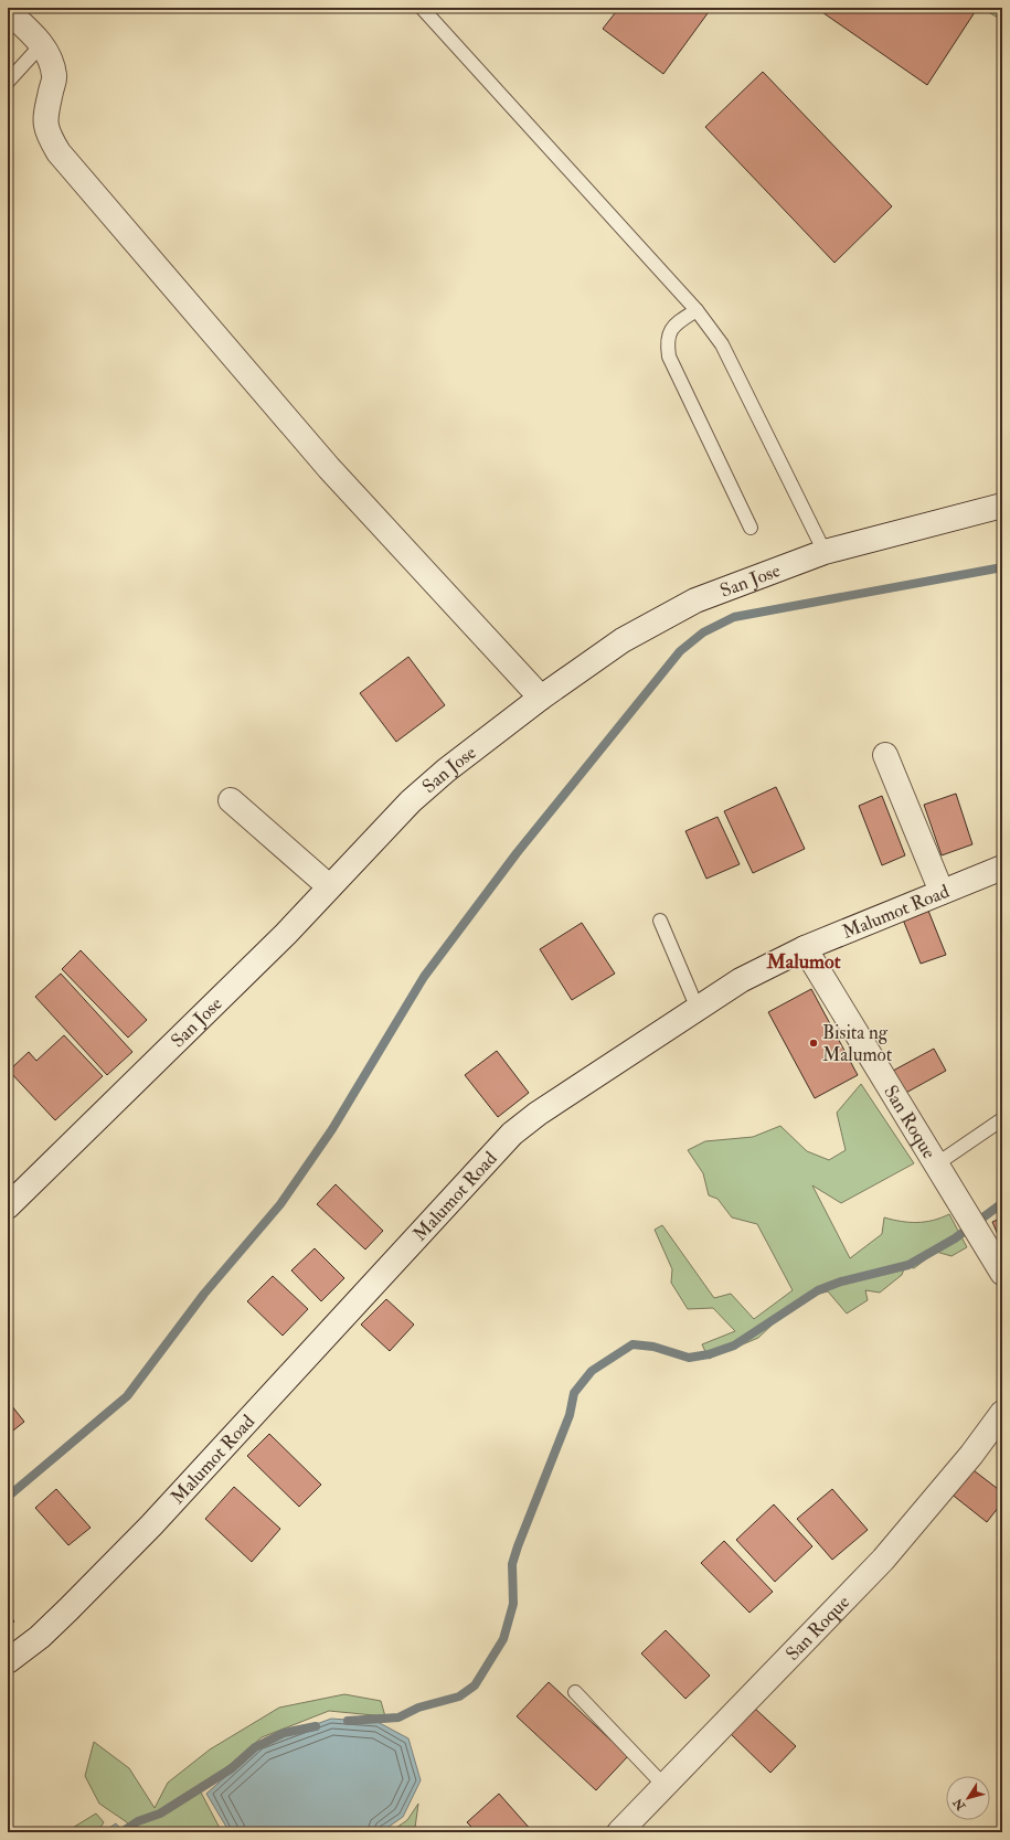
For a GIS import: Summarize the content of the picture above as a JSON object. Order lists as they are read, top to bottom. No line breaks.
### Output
{"streets":{"street":["San Jose","Malumot Road","San Roque"]},"crossings":[["Malumot Road","San Roque"]],"districts":["Malumot"],"places":["Bisita ng Malumot"],"north":"bottom left"}
